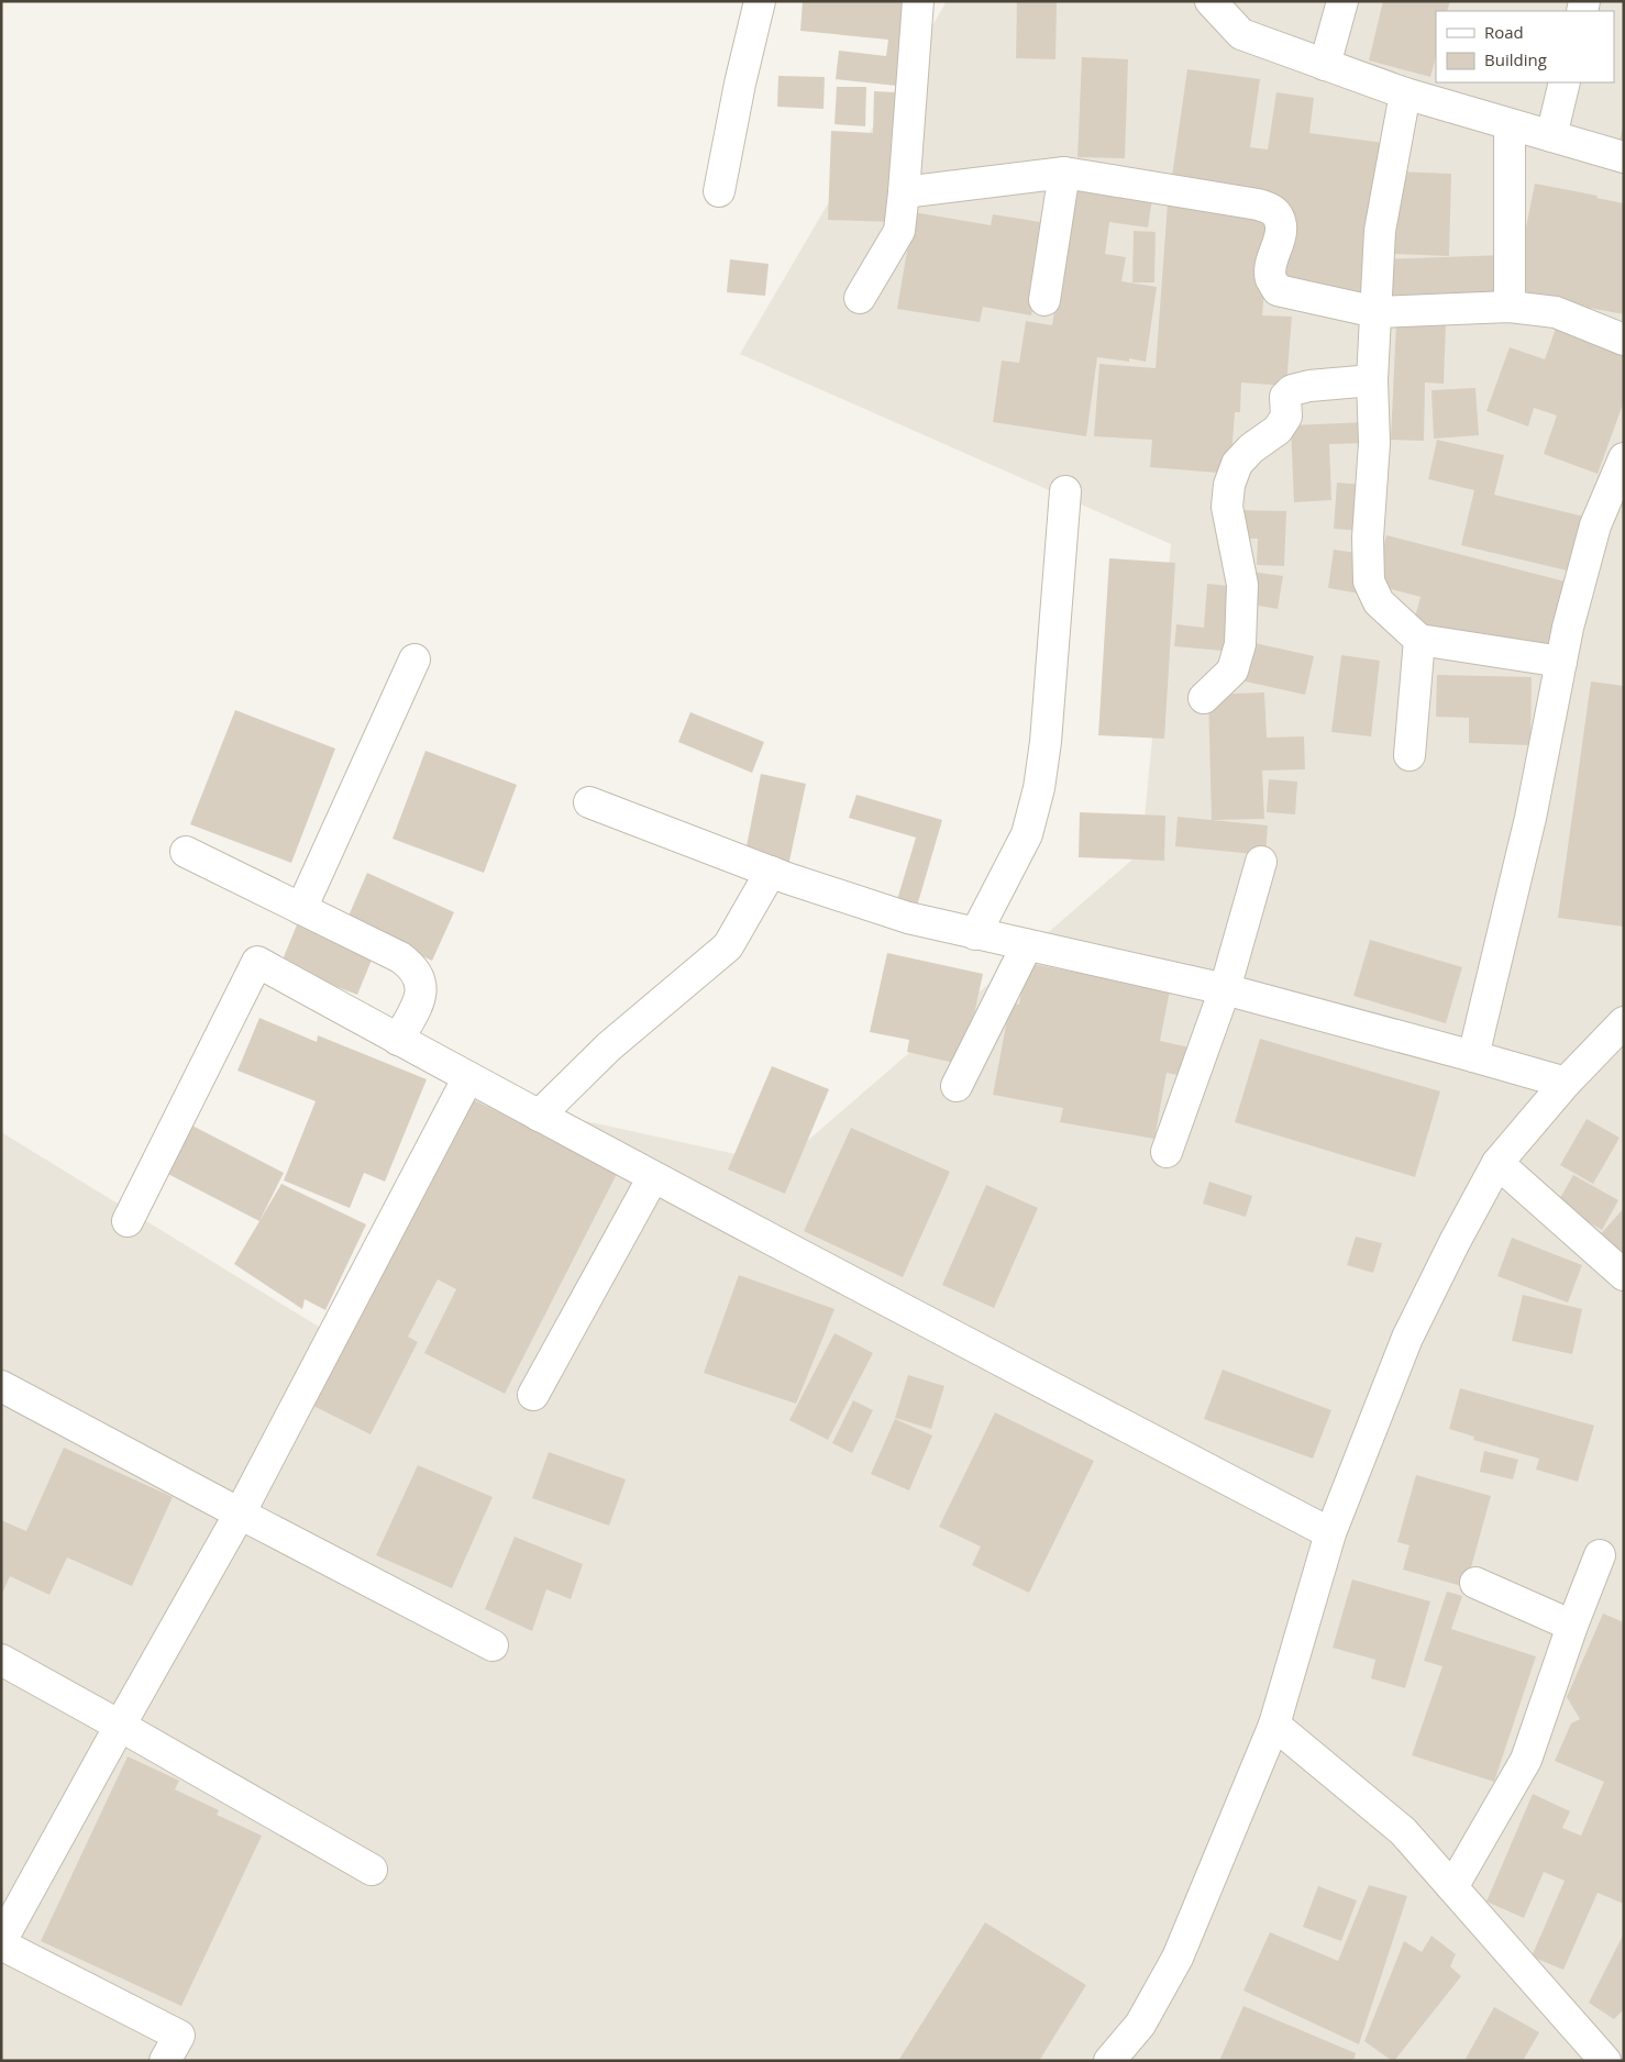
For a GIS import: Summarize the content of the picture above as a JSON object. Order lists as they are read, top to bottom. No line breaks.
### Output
{"legend":["Road","Building"]}
